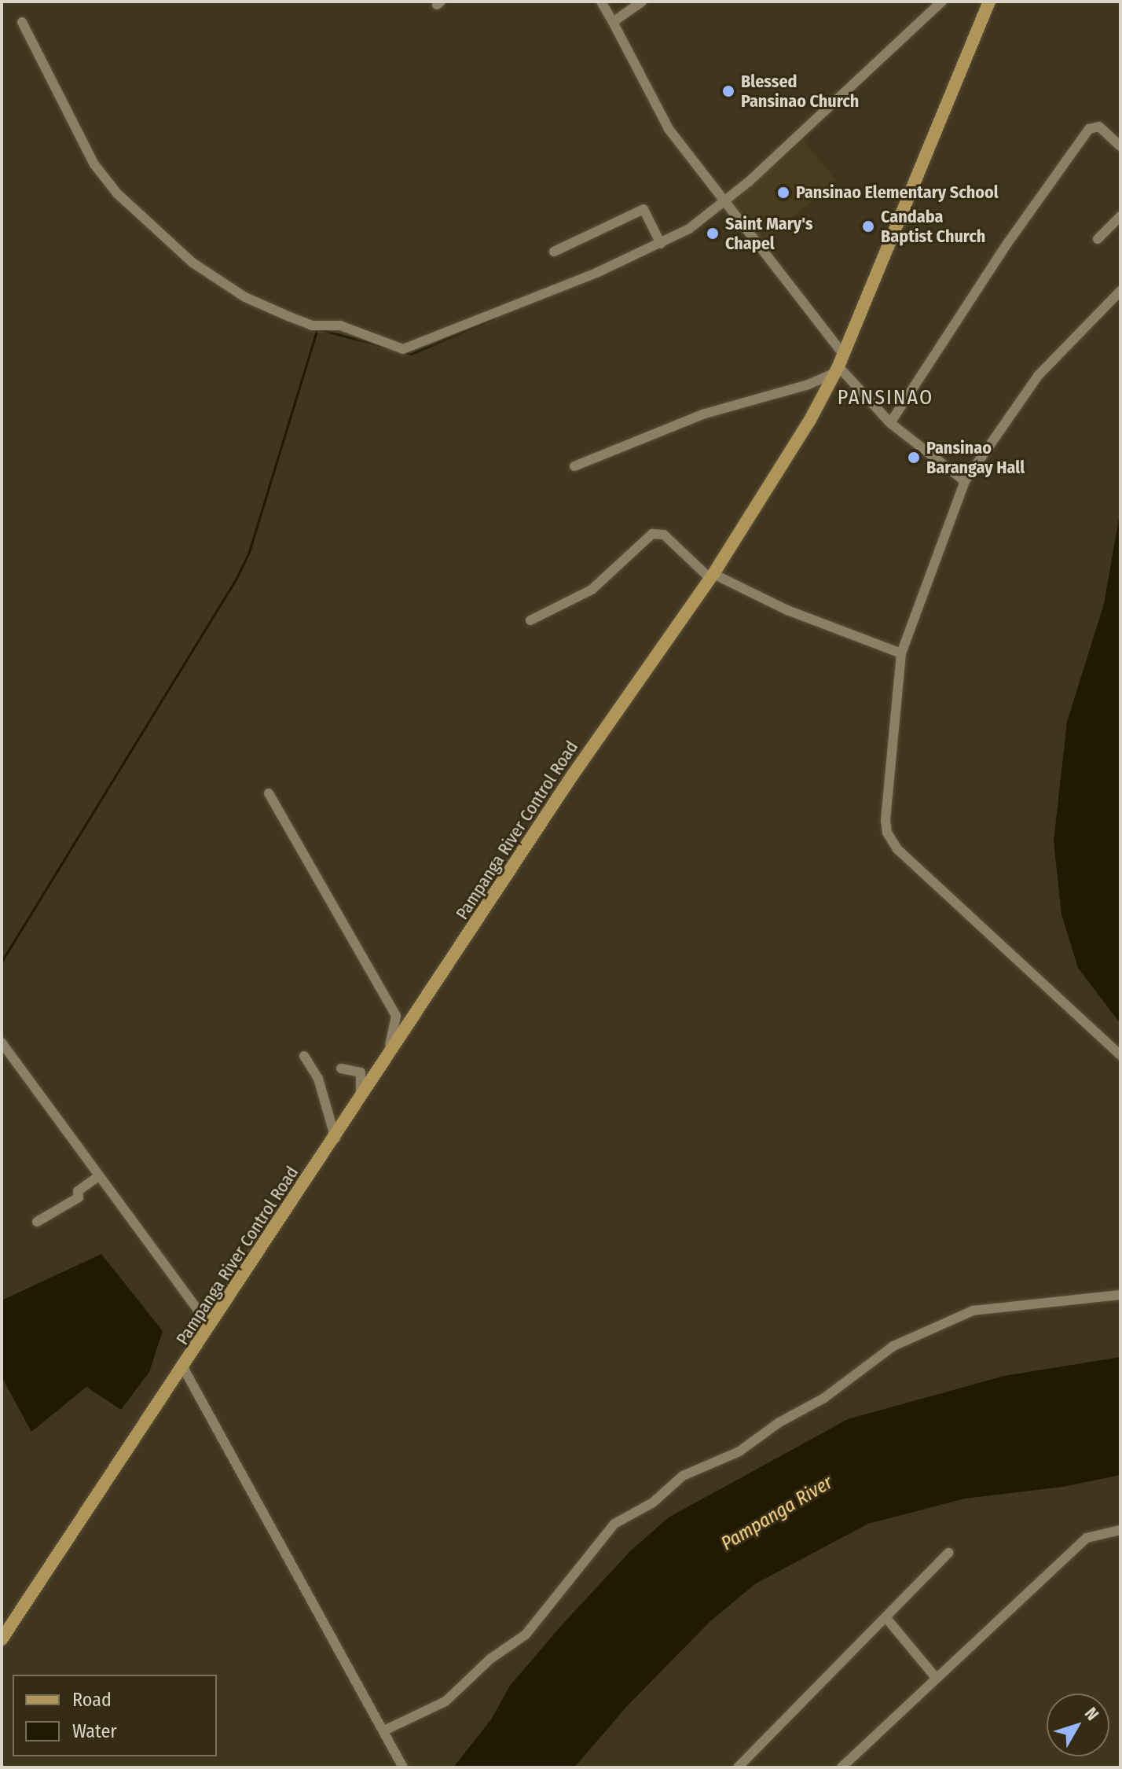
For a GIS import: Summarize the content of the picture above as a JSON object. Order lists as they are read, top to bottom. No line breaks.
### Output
{"streets":{"main road":["Pampanga River Control Road"]},"districts":["PANSINAO"],"water":["Pampanga River"],"places":["Blessed Pansinao Church","Pansinao Elementary School","Candaba Baptist Church","Saint Mary's Chapel","Pansinao Barangay Hall"],"legend":["Road","Water"],"north":"top right"}
